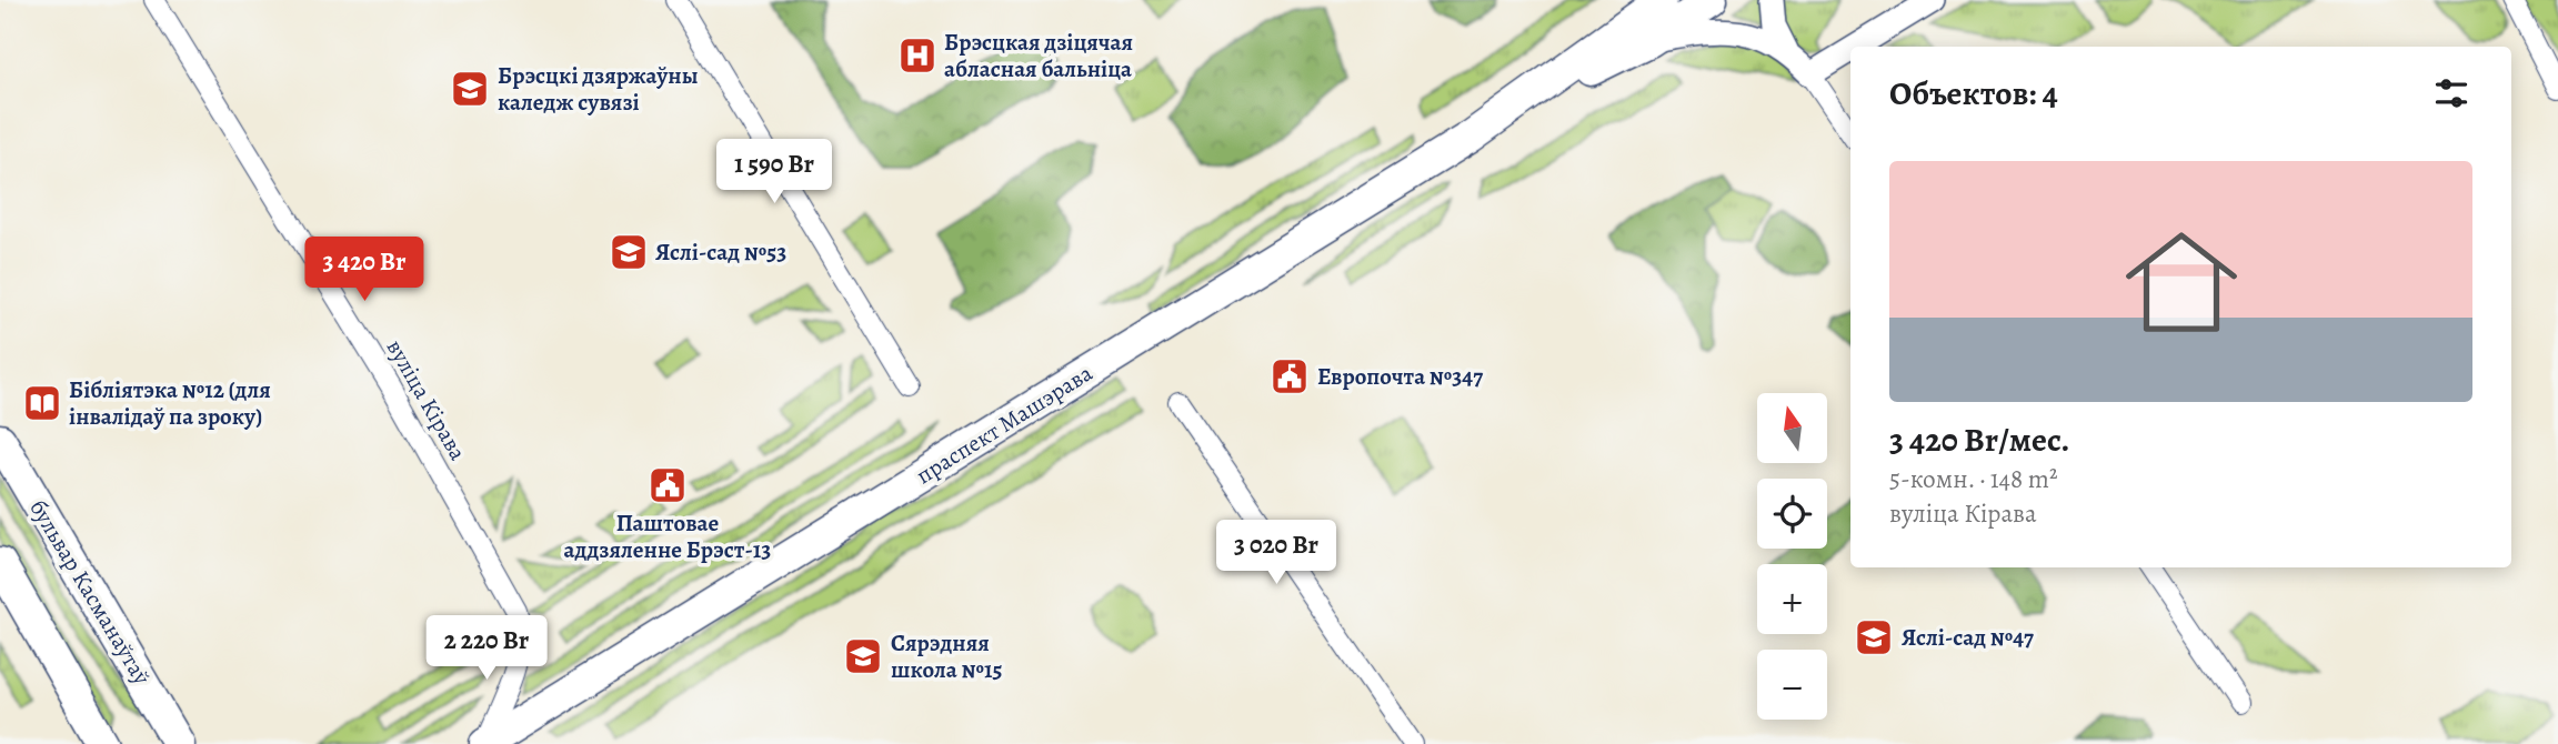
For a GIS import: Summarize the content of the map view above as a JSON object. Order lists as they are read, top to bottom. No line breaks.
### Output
{"streets":{"main road":["праспект Машэрава","бульвар Касманаўтаў"],"street":["вуліца Кірава"]},"crossings":[["вуліца Кірава","праспект Машэрава"]],"places":{"hospital":["Брэсцкая дзіцячая абласная бальніца"],"school or university":["Брэсцкі дзяржаўны каледж сувязі","Яслі-сад №53","Яслі-сад №47","Сярэдняя школа №15"],"public building":["Европочта №347","Паштовае аддзяленне Брэст-13"],"library":["Бібліятэка №12 (для інвалідаў па зроку)"]},"north":"top","page":{"heading":"Объектов: 4","price":["1 590 Br","3 420 Br","3 020 Br","2 220 Br"],"list":[{"name":"3 420 Br/мес.","note":"5-комн. · 148 m² · вуліца Кірава"}],"map_buttons":["+","−"]}}
